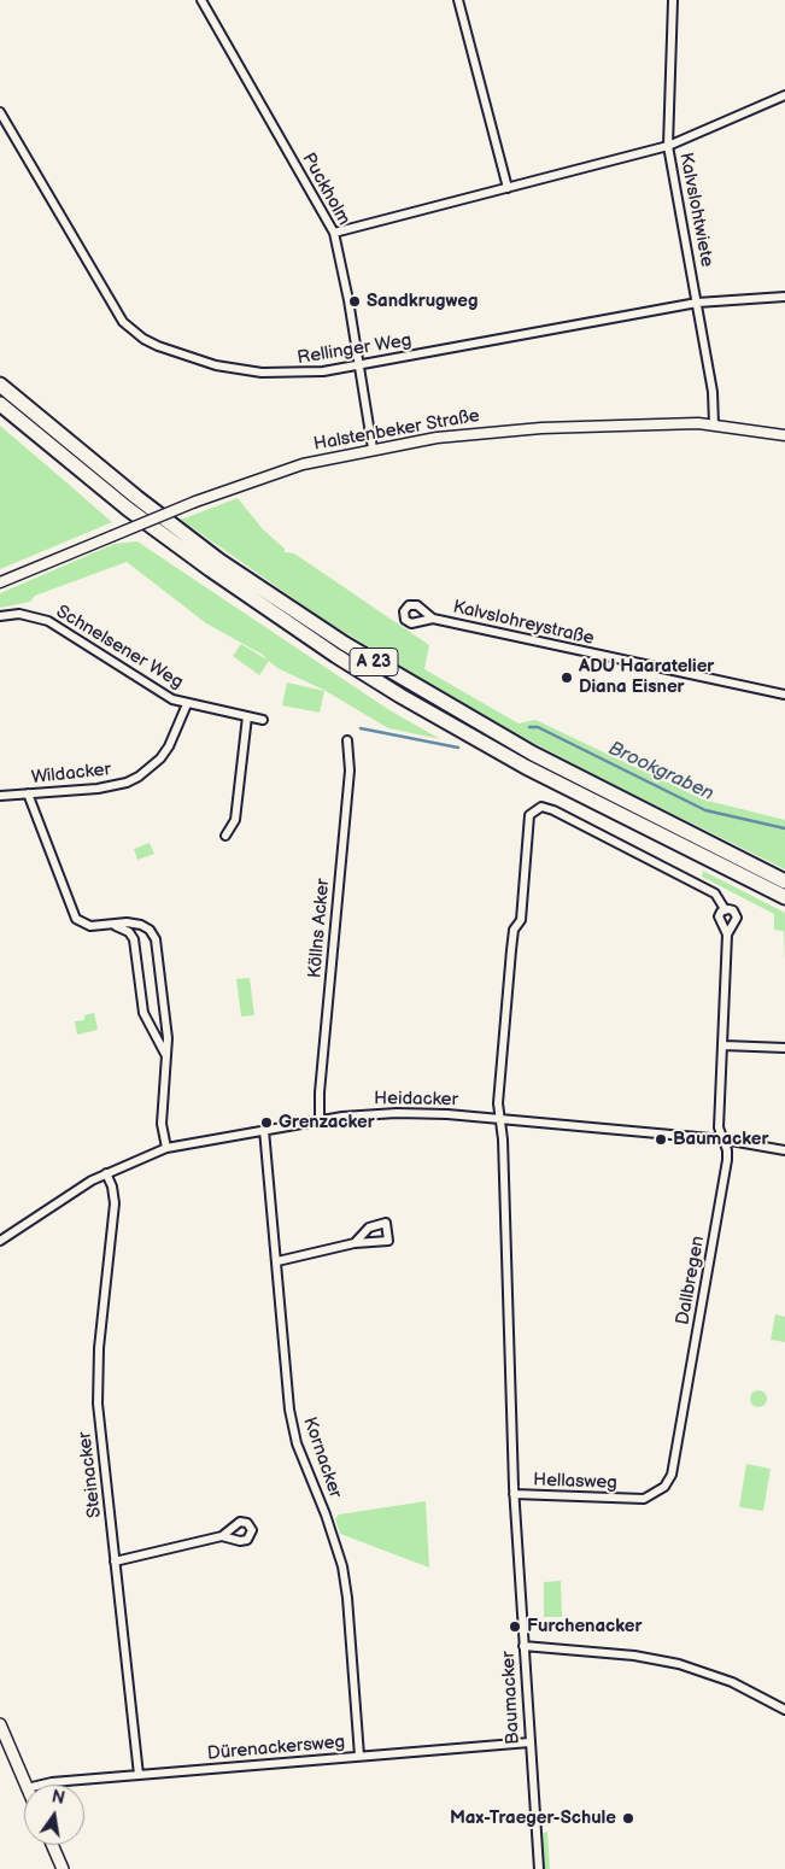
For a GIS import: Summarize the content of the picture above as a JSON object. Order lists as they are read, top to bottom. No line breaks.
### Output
{"streets":{"highway":["A 23"],"street":["Puckholm","Kalvslohtwiete","Rellinger Weg","Halstenbeker Straße","Kalvslohreystraße","Schnelsener Weg","Wildacker","Köllns Acker","Heidacker","Dallbregen","Kornacker","Steinacker","Hellasweg","Baumacker","Dürenackersweg"]},"crossings":[["Puckholm","Rellinger Weg"],["Puckholm","Halstenbeker Straße"],["Kalvslohtwiete","Rellinger Weg"],["Kalvslohtwiete","Halstenbeker Straße"],["Schnelsener Weg","Wildacker"],["Köllns Acker","Heidacker"],["Heidacker","Dallbregen"],["Heidacker","Kornacker"],["Heidacker","Steinacker"],["Heidacker","Baumacker"],["Dallbregen","Hellasweg"],["Dallbregen","Baumacker"],["Kornacker","Dürenackersweg"],["Steinacker","Dürenackersweg"],["Hellasweg","Baumacker"],["Baumacker","Dürenackersweg"]],"water":["Brookgraben"],"places":["Sandkrugweg","ADU Haaratelier Diana Eisner","Grenzacker","Baumacker","Furchenacker","Max-Traeger-Schule"],"north":"top"}
